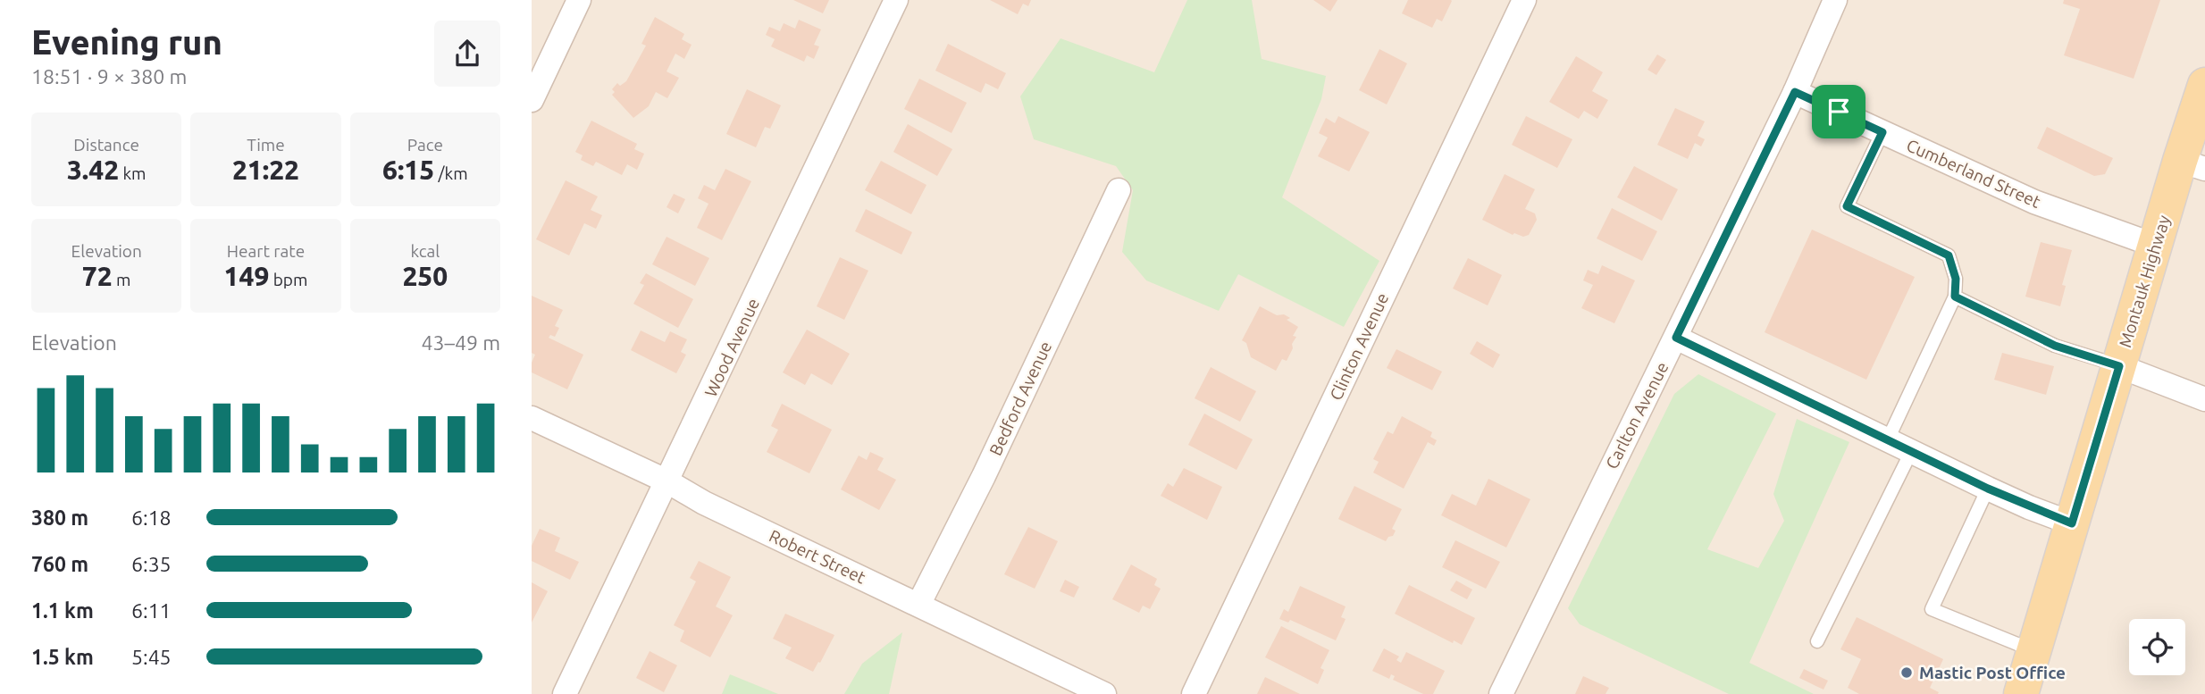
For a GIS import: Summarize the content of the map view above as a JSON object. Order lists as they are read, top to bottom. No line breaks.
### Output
{"streets":{"main road":["Montauk Highway"],"street":["Cumberland Street","Clinton Avenue","Wood Avenue","Bedford Avenue","Carlton Avenue","Robert Street"]},"crossings":[["Cumberland Street","Montauk Highway"],["Cumberland Street","Carlton Avenue"],["Wood Avenue","Robert Street"],["Bedford Avenue","Robert Street"]],"places":["Mastic Post Office"],"page":{"heading":["Evening run","18:51 · 9 × 380 m"],"stats":[["Distance","3.42 km"],["Time","21:22"],["Pace","6:15 /km"],["Elevation","72 m"],["Heart rate","149 bpm"],["kcal","250"]],"chart":["Elevation","43–49 m"],"list":[{"name":"380 m","note":"6:18"},{"name":"760 m","note":"6:35"},{"name":"1.1 km","note":"6:11"},{"name":"1.5 km","note":"5:45"}]}}
